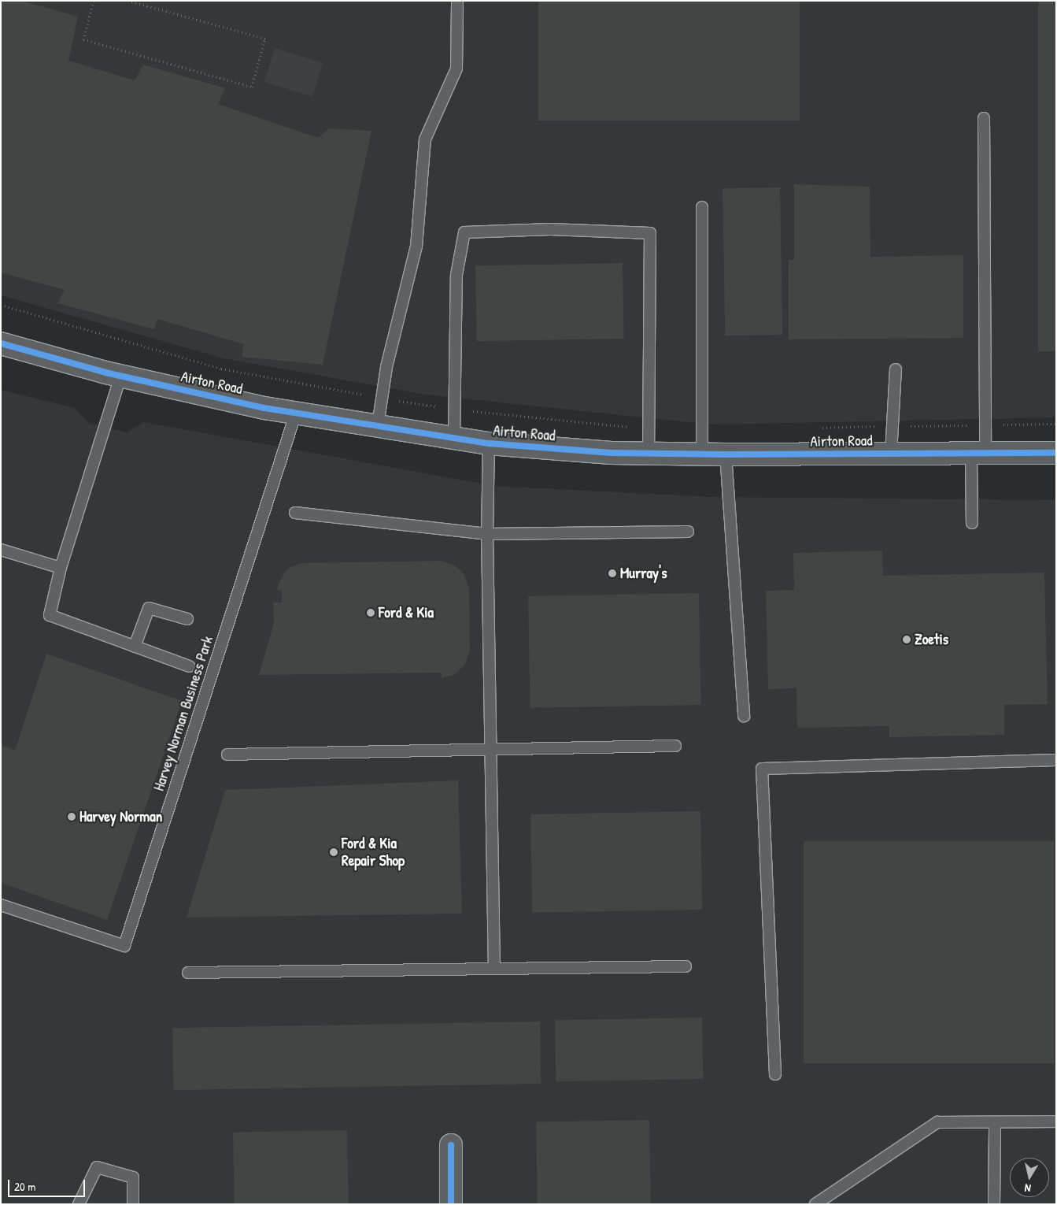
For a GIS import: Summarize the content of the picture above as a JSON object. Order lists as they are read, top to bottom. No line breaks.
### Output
{"streets":{"street":["Airton Road"],"lane":["Harvey Norman Business Park"]},"crossings":[["Airton Road","Harvey Norman Business Park"]],"places":["Murray's","Ford & Kia","Zoetis","Harvey Norman","Ford & Kia Repair Shop"],"scale_bar":"20 m","north":"bottom"}
